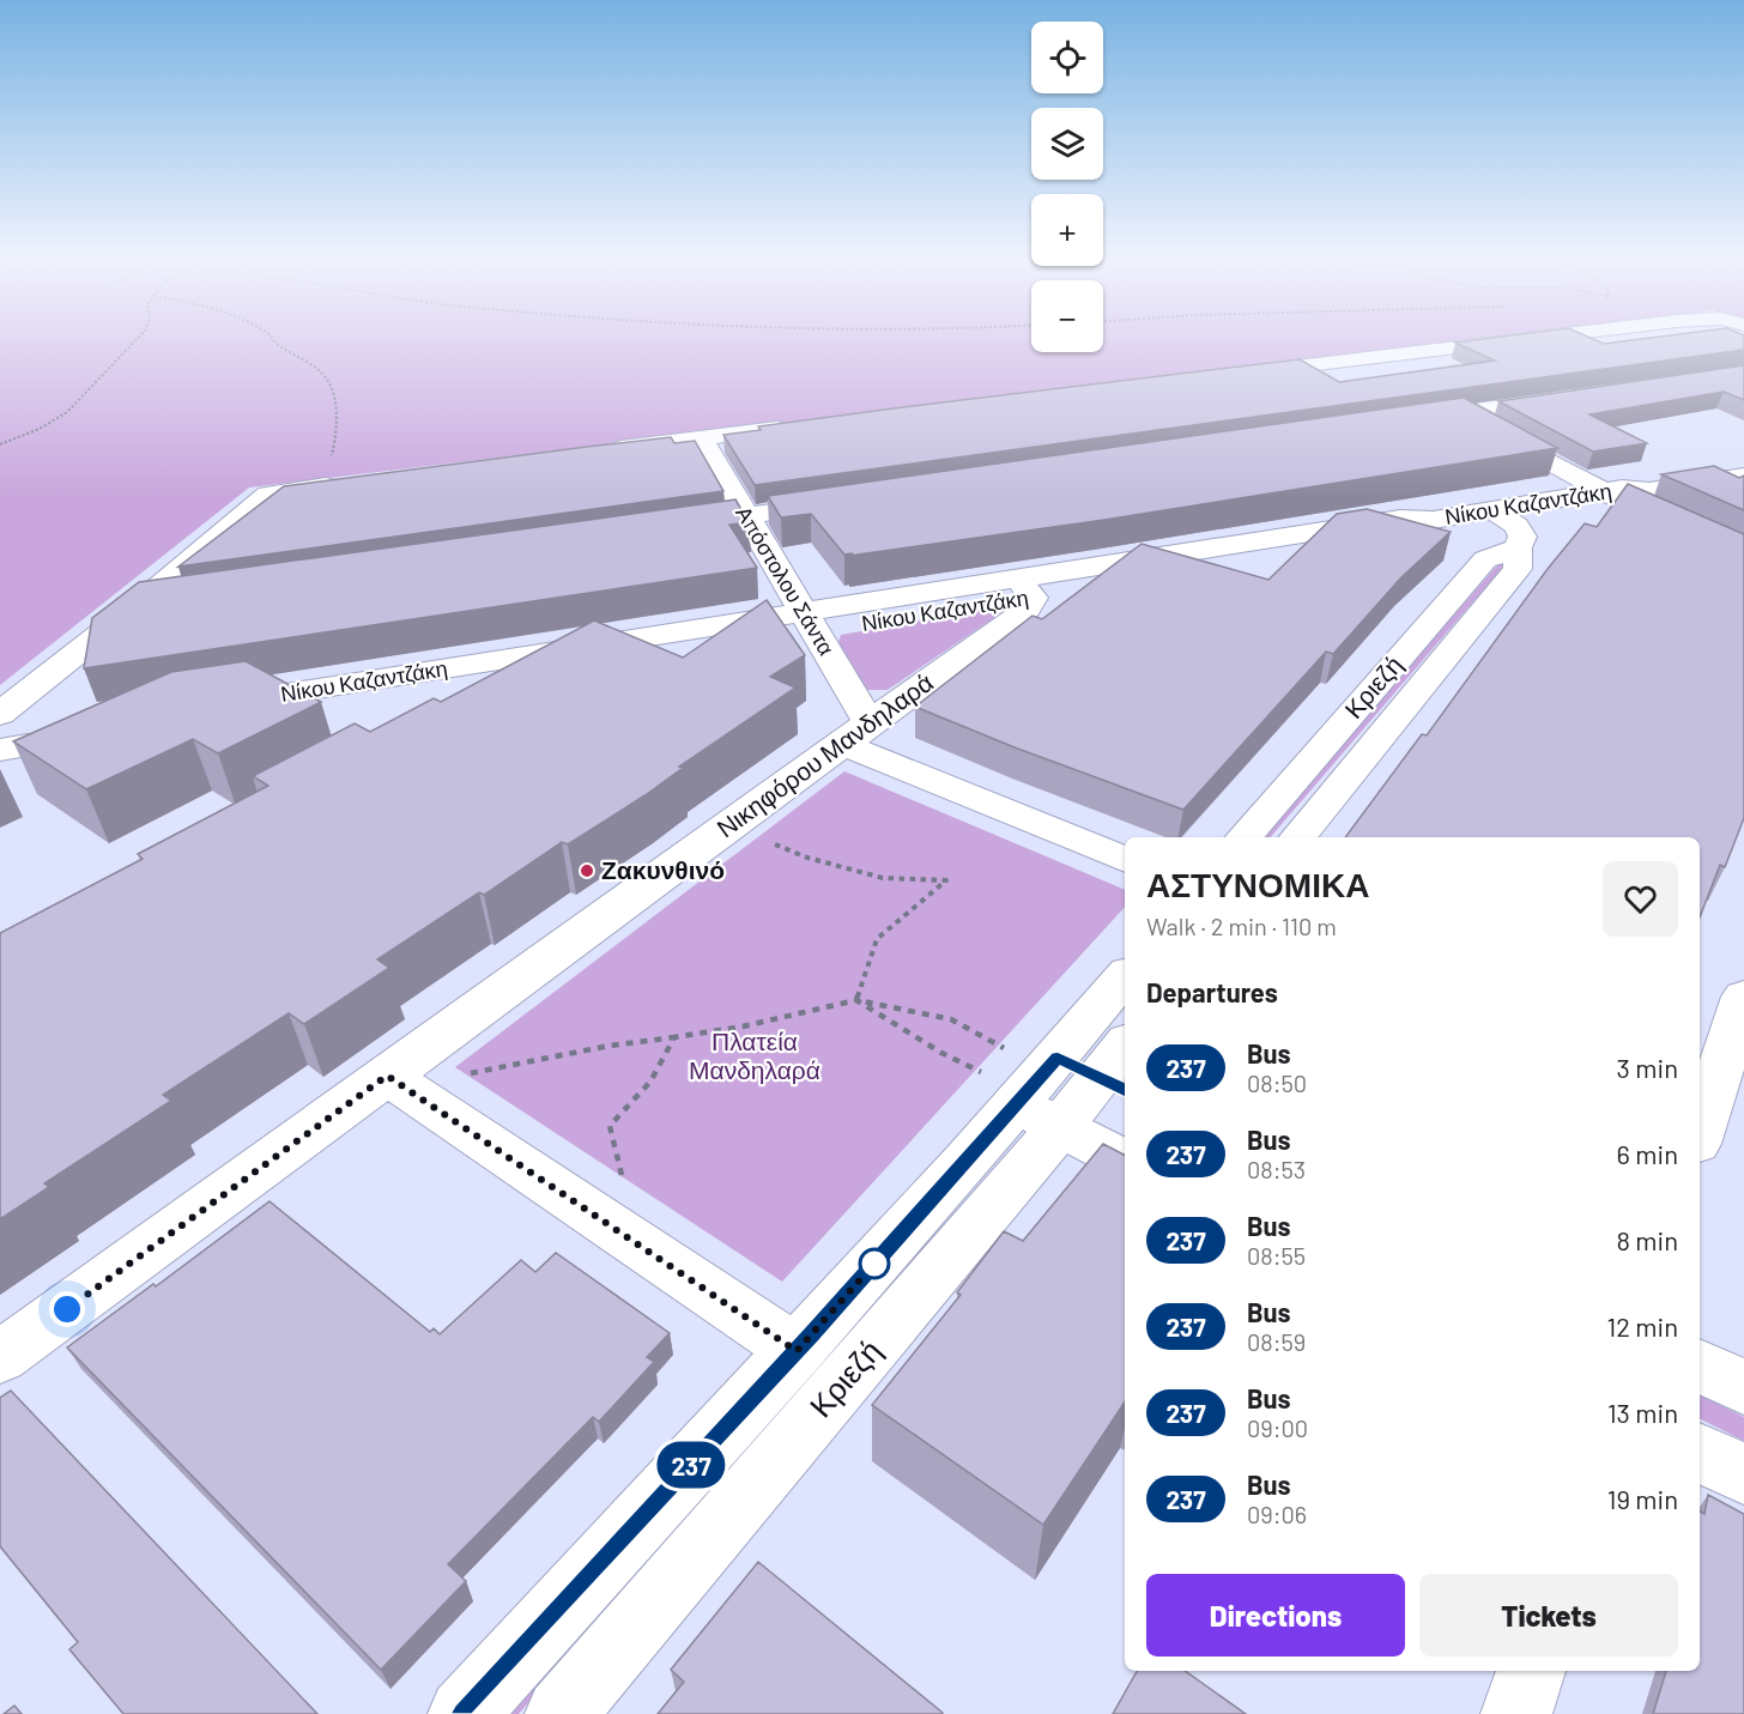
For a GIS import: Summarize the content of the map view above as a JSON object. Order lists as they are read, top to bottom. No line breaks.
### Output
{"streets":{"street":["Νίκου Καζαντζάκη","Απόστολου Σάντα","Κριεζή","Νικηφόρου Μανδηλαρά"]},"crossings":[["Νίκου Καζαντζάκη","Απόστολου Σάντα"],["Νίκου Καζαντζάκη","Νικηφόρου Μανδηλαρά"],["Απόστολου Σάντα","Νικηφόρου Μανδηλαρά"]],"parks":["Πλατεία Μανδηλαρά"],"places":["Ζακυνθινό"],"lines":["bus line 237"],"page":{"on_map":"237","map_buttons":["+","−"],"heading":[["ΑΣΤΥΝΟΜΙΚΑ","Walk · 2 min · 110 m"],"Departures"],"list":[{"mark":"237","name":"Bus","note":"08:50","value":"3 min"},{"mark":"237","name":"Bus","note":"08:53","value":"6 min"},{"mark":"237","name":"Bus","note":"08:55","value":"8 min"},{"mark":"237","name":"Bus","note":"08:59","value":"12 min"},{"mark":"237","name":"Bus","note":"09:00","value":"13 min"},{"mark":"237","name":"Bus","note":"09:06","value":"19 min"}],"buttons":["Directions","Tickets"]}}
